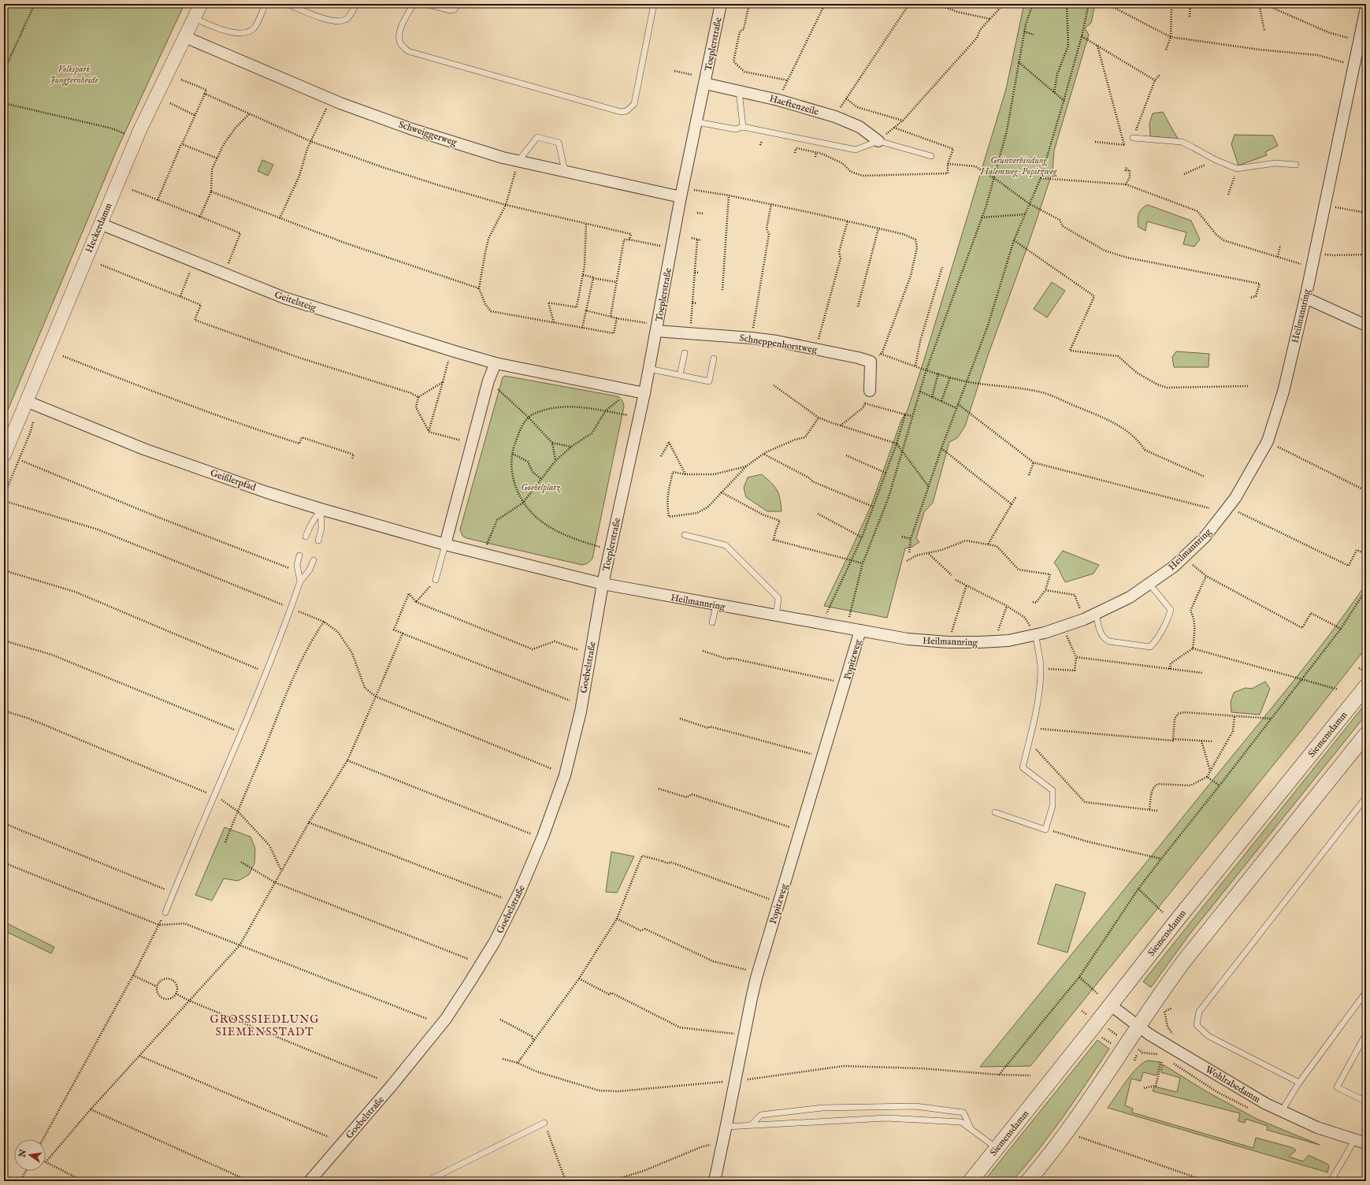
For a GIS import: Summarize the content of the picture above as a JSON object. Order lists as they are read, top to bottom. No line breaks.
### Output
{"streets":{"main road":["Siemensdamm"],"street":["Toeplerstraße","Haeftenzeile","Schweiggerweg","Heckerdamm","Geitelsteig","Heilmannring","Schneppenhorstweg","Geißlerpfad","Popitzweg","Goebelstraße","Wohlrabedamm"]},"crossings":[["Toeplerstraße","Haeftenzeile"],["Toeplerstraße","Schweiggerweg"],["Toeplerstraße","Heilmannring"],["Toeplerstraße","Schneppenhorstweg"],["Toeplerstraße","Goebelstraße"],["Schweiggerweg","Heckerdamm"],["Heckerdamm","Geitelsteig"],["Heckerdamm","Geißlerpfad"],["Heilmannring","Popitzweg"],["Heilmannring","Goebelstraße"],["Siemensdamm","Wohlrabedamm"]],"districts":["GROSSSIEDLUNG SIEMENSSTADT"],"parks":["Volkspark Jungfernheide","Grünverbindung Halemweg-Popitzweg","Goebelplatz"],"north":"left"}
